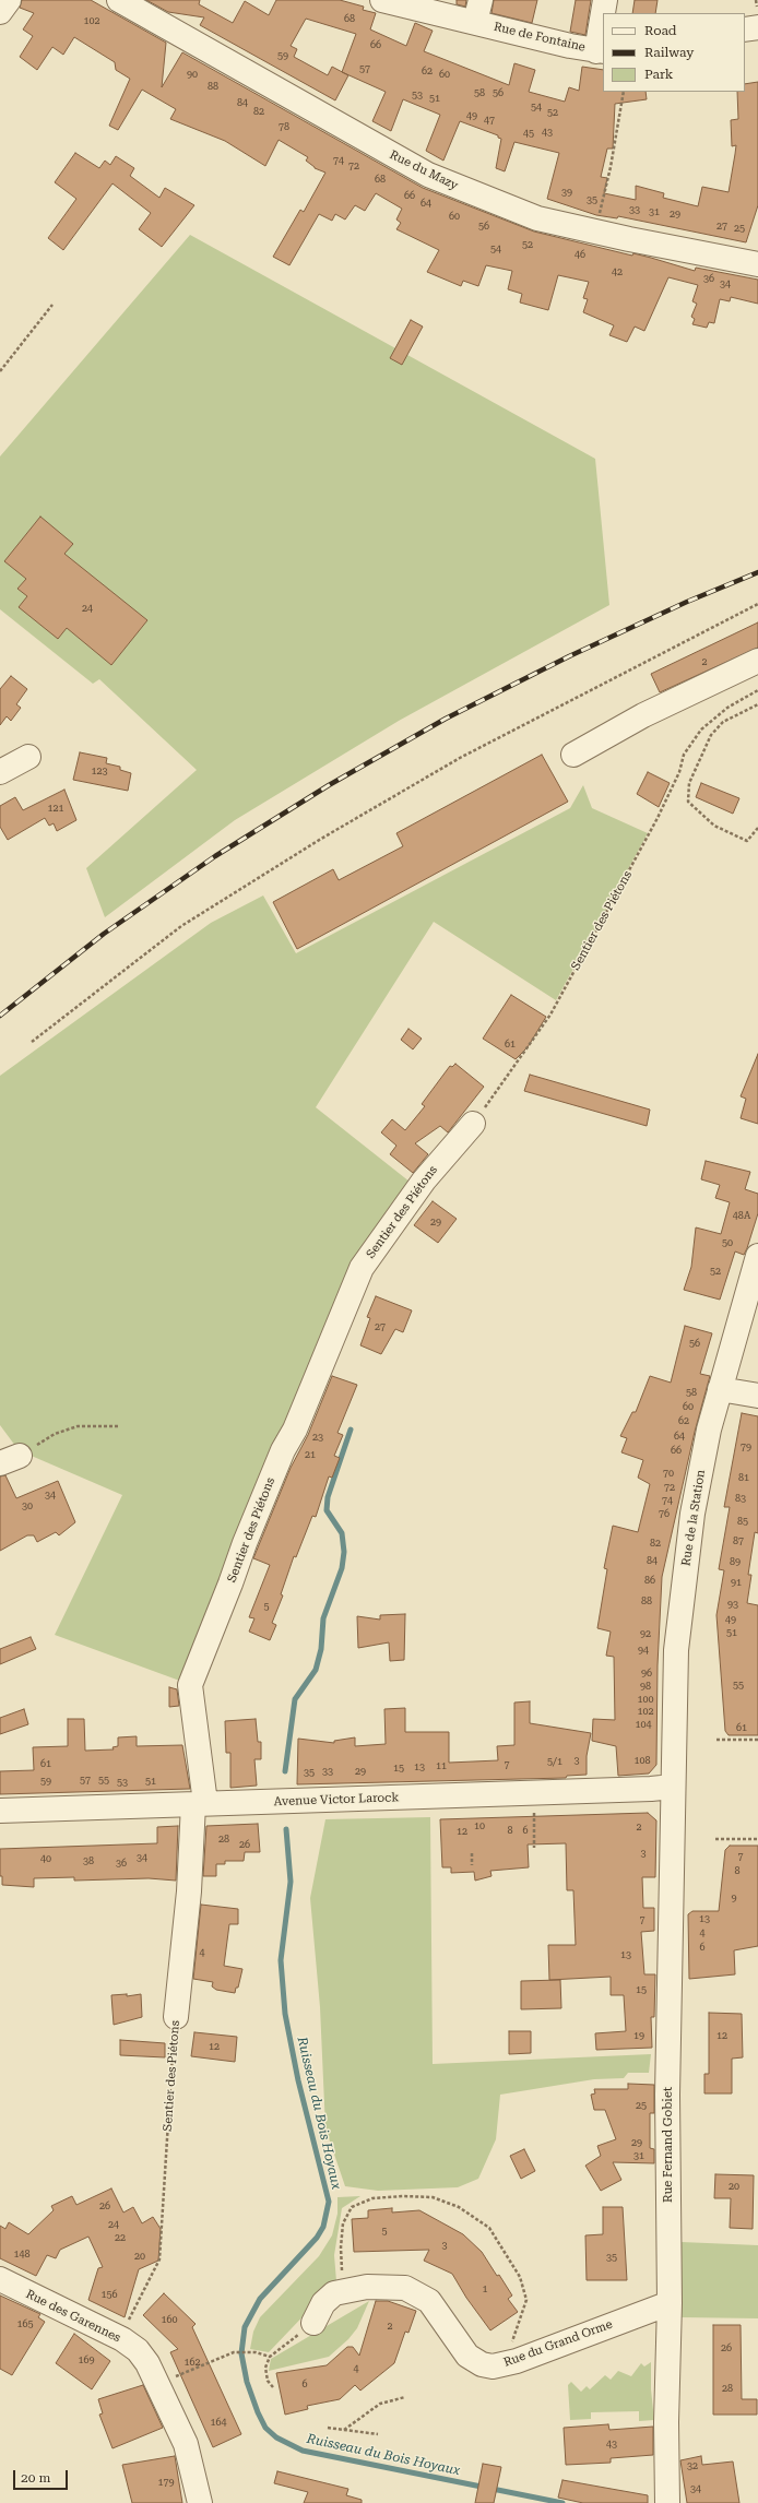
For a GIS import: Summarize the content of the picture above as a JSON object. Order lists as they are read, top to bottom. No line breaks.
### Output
{"streets":{"street":["Rue de Fontaine","Rue du Mazy","Sentier des Piétons","Rue de la Station","Avenue Victor Larock","Rue Fernand Gobiet","Rue des Garennes","Rue du Grand Orme"]},"crossings":[["Sentier des Piétons","Avenue Victor Larock"],["Sentier des Piétons","Rue des Garennes"],["Rue de la Station","Avenue Victor Larock"],["Rue de la Station","Rue Fernand Gobiet"],["Avenue Victor Larock","Rue Fernand Gobiet"],["Rue Fernand Gobiet","Rue du Grand Orme"]],"water":["Ruisseau du Bois Hoyaux"],"house_numbers":["68","102","66","59","57","62","90","60","88","58","56","53","51","84","54","82","52","49","47","78","43","45","74","72","68","39","66","35","64","33","31","29","60","56","27","25","52","54","46","42","36","34","24","2","123","121","61","48A","29","50","52","27","56","58","60","62","64","23","79","66","21","70","81","72","34","83","74","30","76","85","87","82","84","89","86","91","88","93","5","49","51","92","94","96","55","98","100","102","104","61","3","108","5/1","61","7","11","13","15","33","29","35","57","55","59","51","53","10","2","8","6","12","28","26","3","7","34","40","38","36","8","9","13","7","4","6","4","13","15","19","12","12","25","29","31","20","26","24","5","22","3","148","20","35","1","156","160","165","2","26","169","162","4","6","28","164","43","32","179","34"],"legend":["Road","Railway","Park"],"scale_bar":"20 m"}
